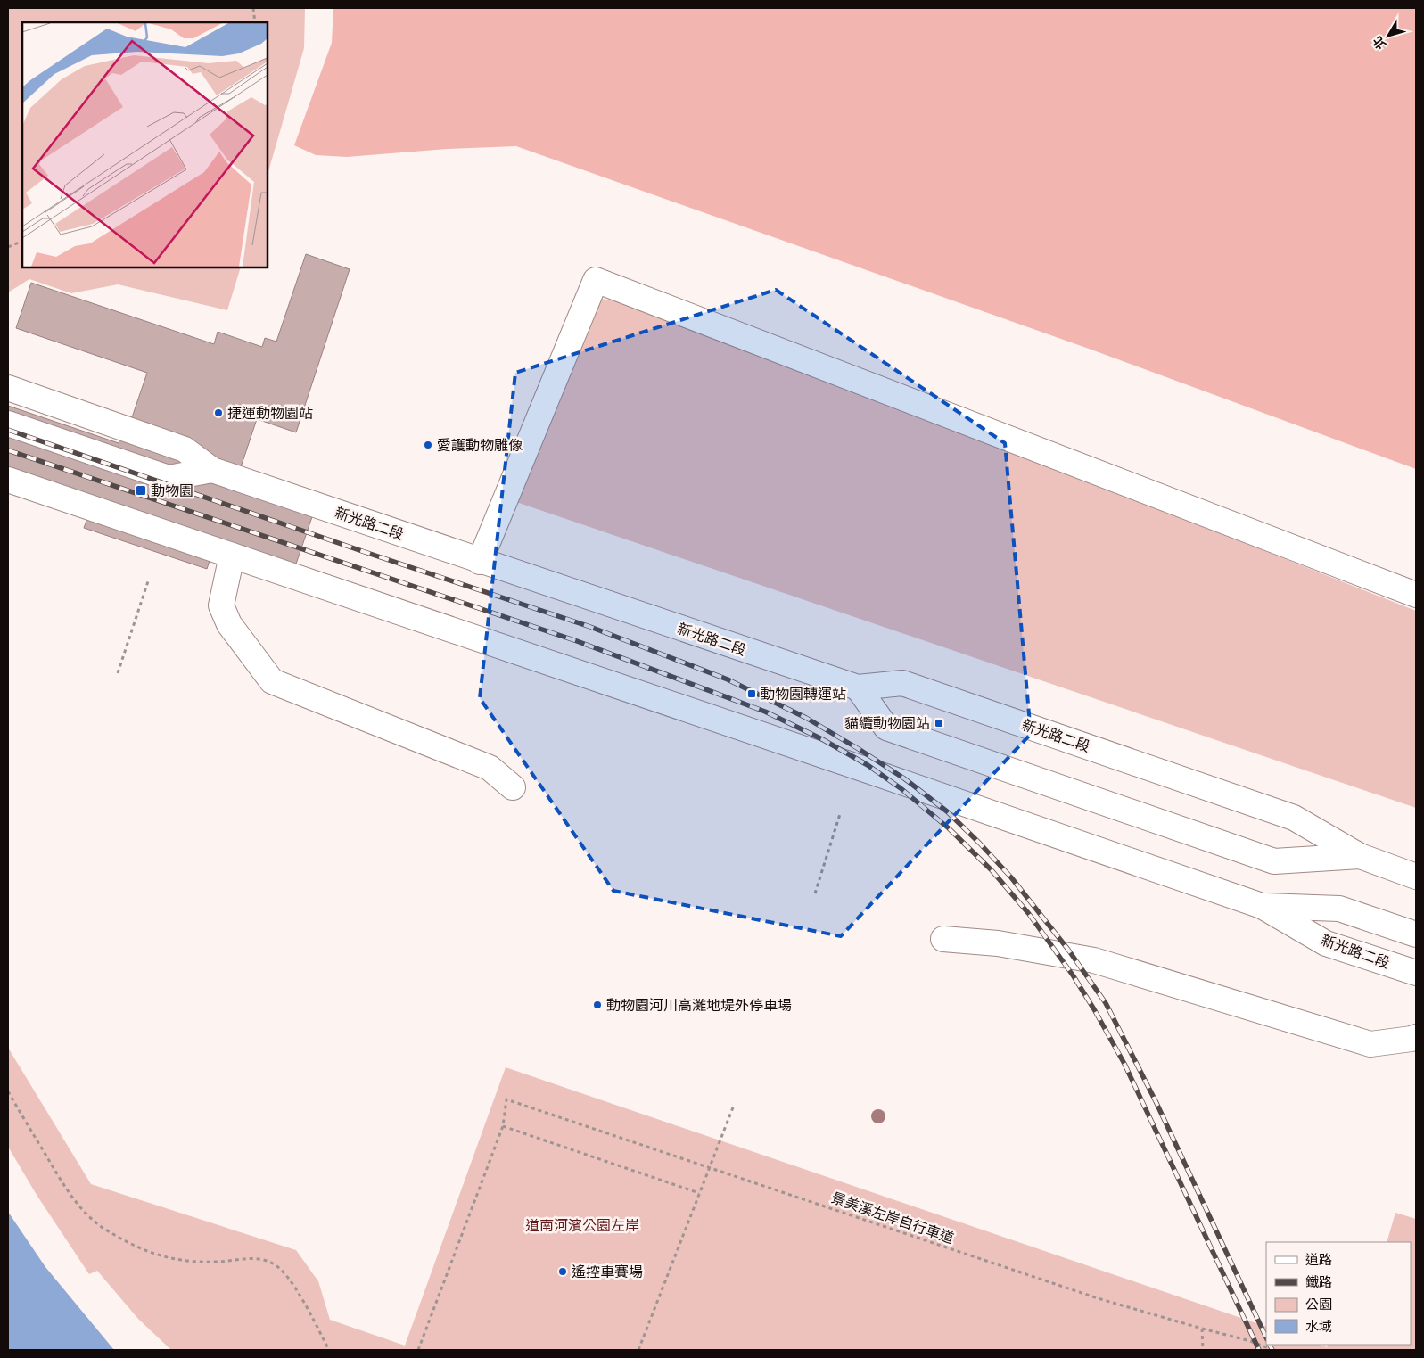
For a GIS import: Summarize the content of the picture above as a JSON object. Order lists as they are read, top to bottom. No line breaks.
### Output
{"streets":{"street":["新光路二段"],"path":["景美溪左岸自行車道"]},"parks":["道南河濱公園左岸"],"places":{"other":["捷運動物園站","愛護動物雕像","動物園河川高灘地堤外停車場","遙控車賽場"],"transit":["動物園","動物園轉運站","貓纜動物園站"]},"legend":["道路","鐵路","公園","水域"],"north":"bottom left"}
